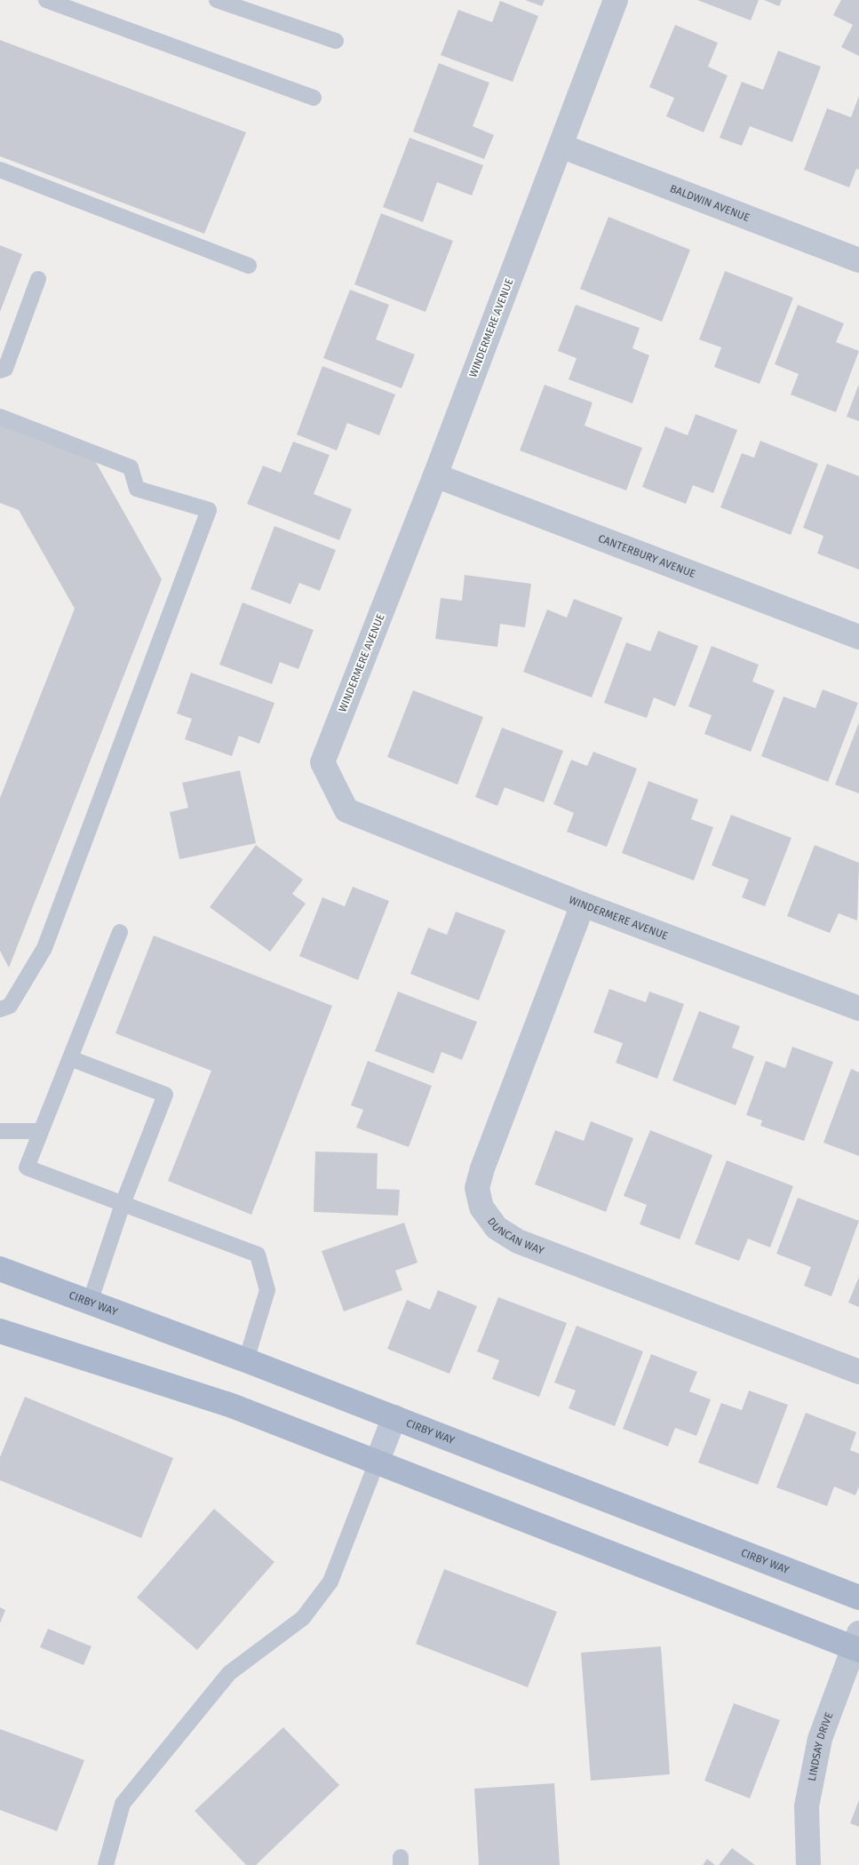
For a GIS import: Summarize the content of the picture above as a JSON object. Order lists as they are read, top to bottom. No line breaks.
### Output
{"streets":{"main road":["CIRBY WAY"],"street":["BALDWIN AVENUE","WINDERMERE AVENUE","CANTERBURY AVENUE","DUNCAN WAY","LINDSAY DRIVE"]},"crossings":[["BALDWIN AVENUE","WINDERMERE AVENUE"],["WINDERMERE AVENUE","CANTERBURY AVENUE"],["WINDERMERE AVENUE","DUNCAN WAY"]]}
